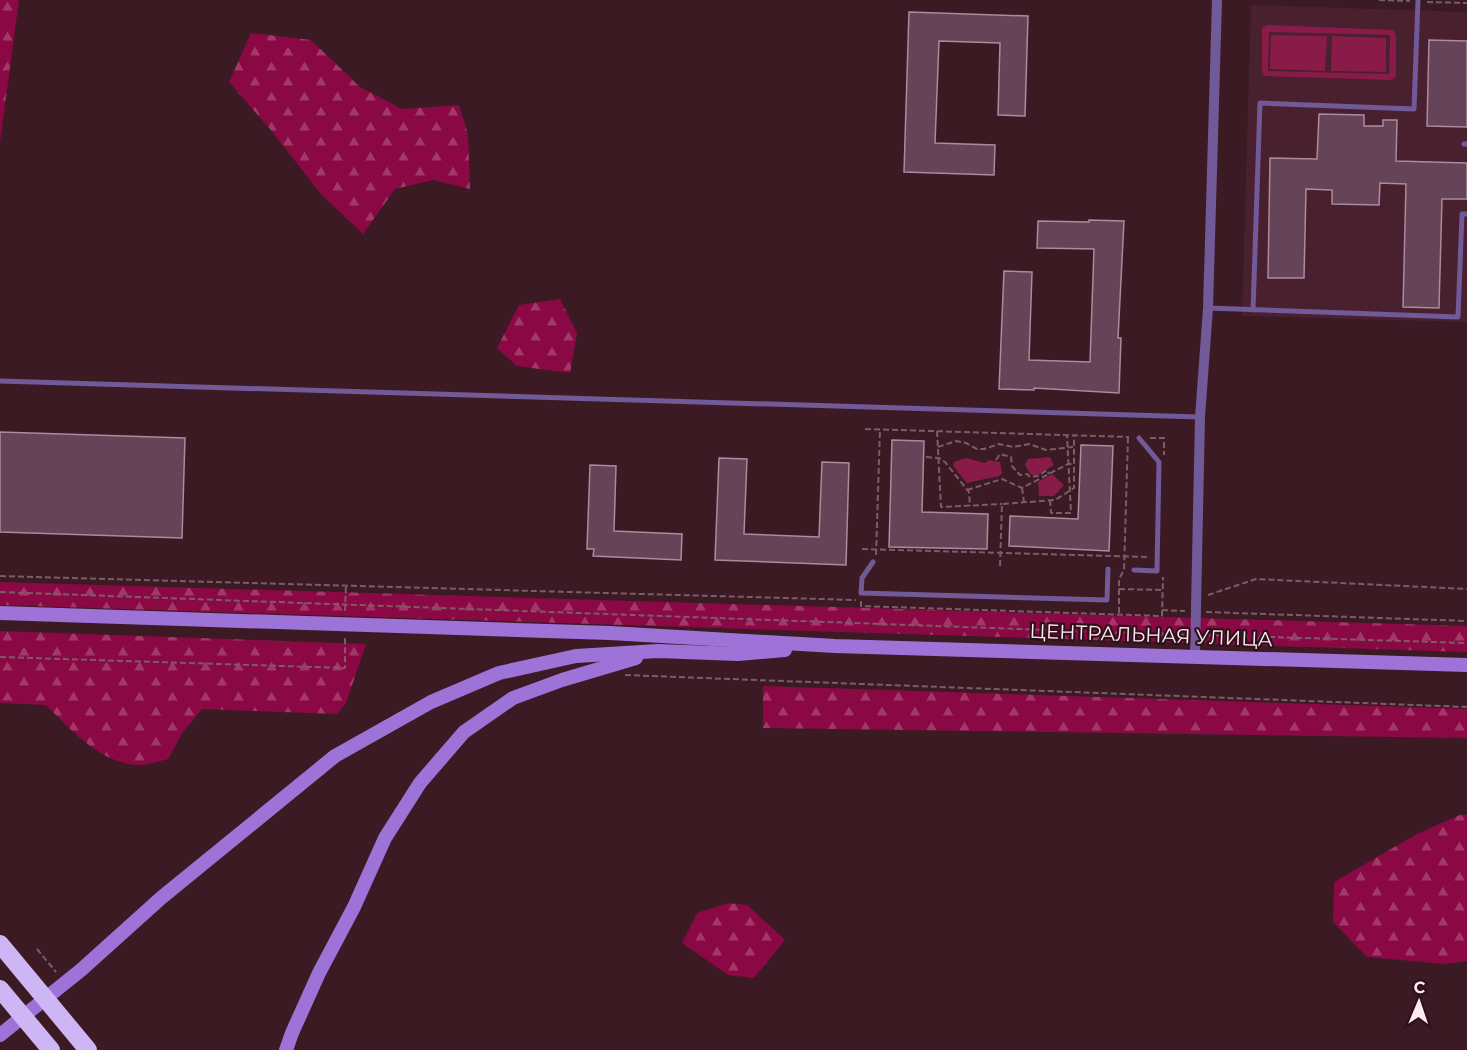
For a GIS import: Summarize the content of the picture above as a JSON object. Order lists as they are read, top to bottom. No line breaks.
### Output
{"streets":{"main road":["ЦЕНТРАЛЬНАЯ УЛИЦА"]},"north":"top"}
